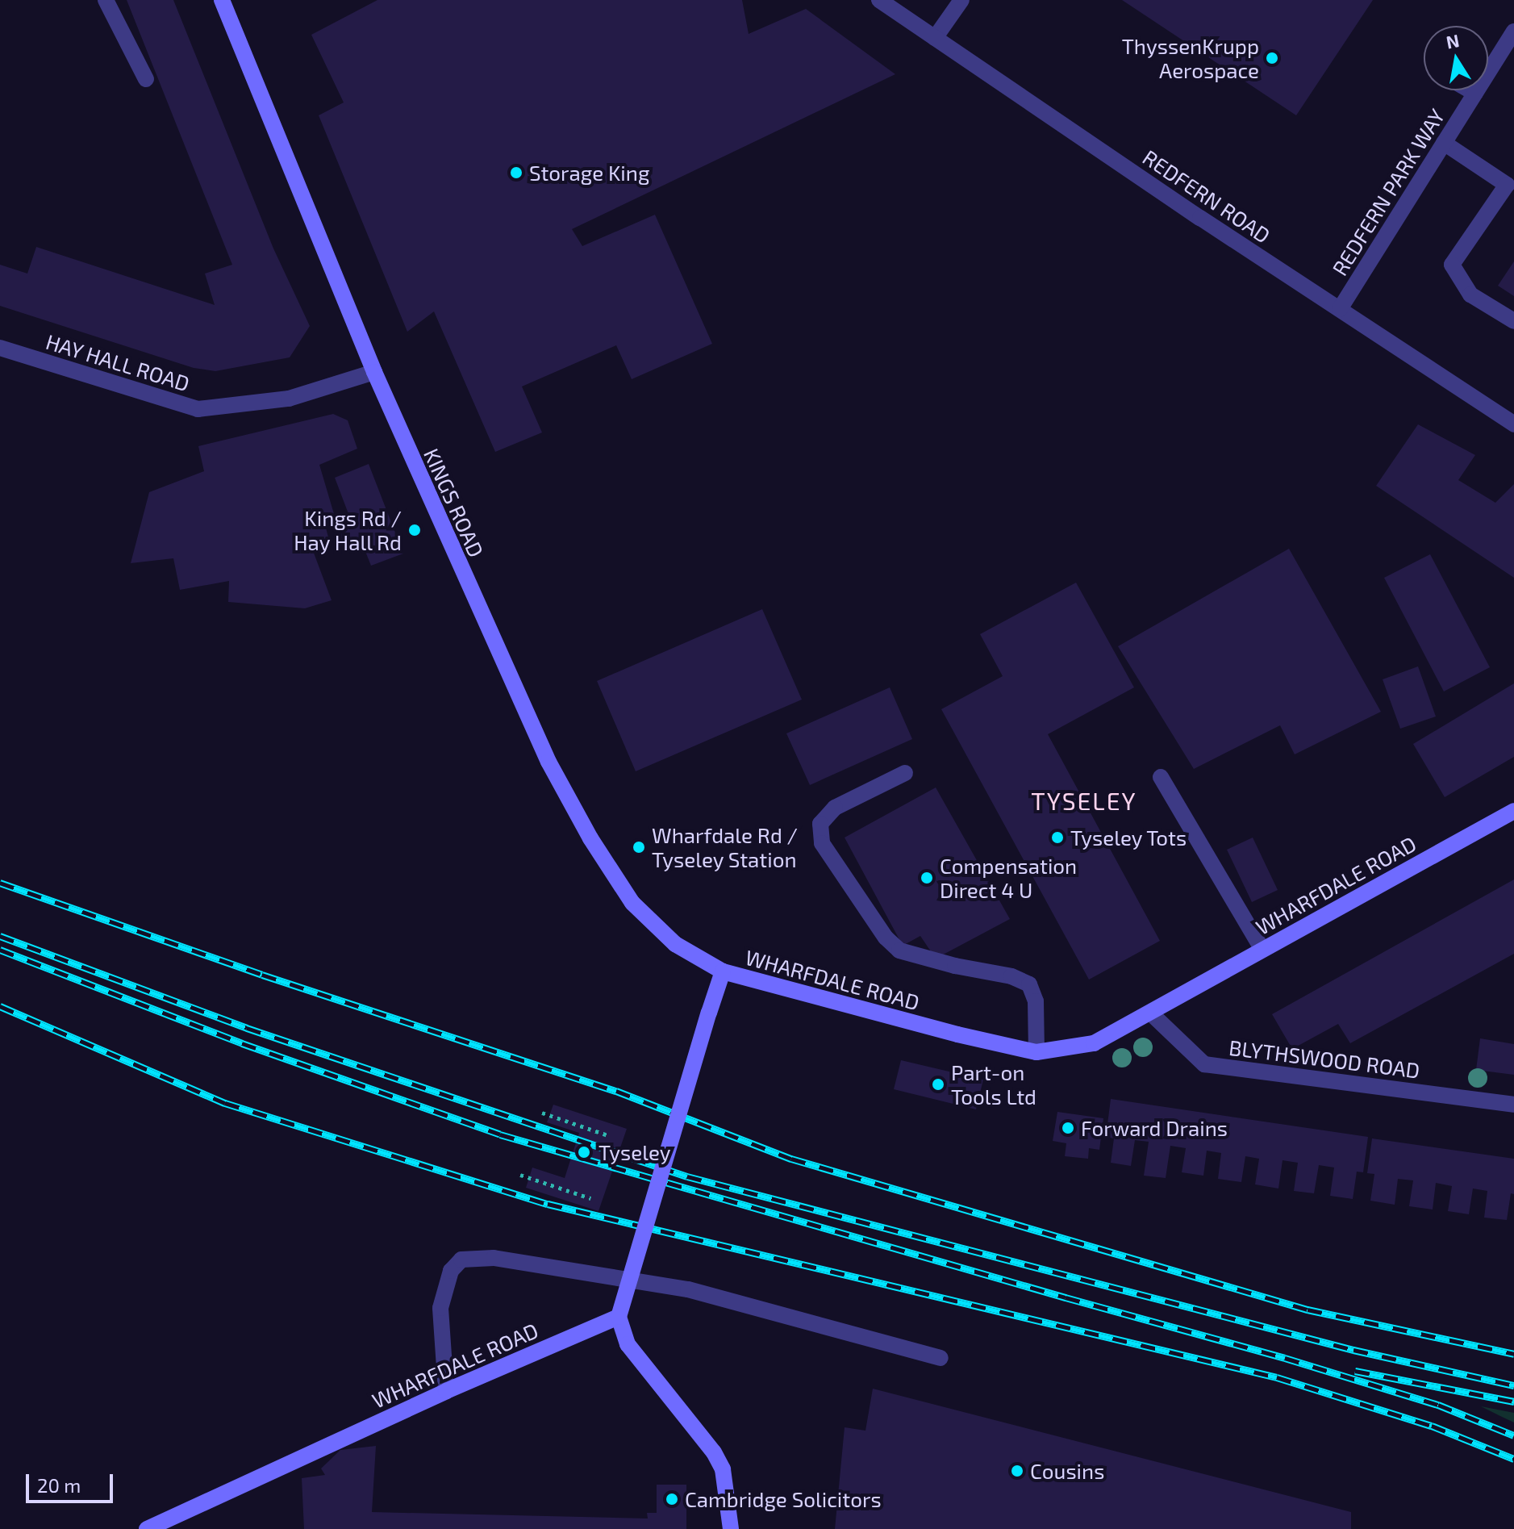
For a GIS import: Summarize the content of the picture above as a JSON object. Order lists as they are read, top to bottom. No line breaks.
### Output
{"streets":{"main road":["KINGS ROAD","WHARFDALE ROAD"],"street":["REDFERN PARK WAY","REDFERN ROAD","HAY HALL ROAD","BLYTHSWOOD ROAD"]},"crossings":[["REDFERN PARK WAY","REDFERN ROAD"],["HAY HALL ROAD","KINGS ROAD"],["KINGS ROAD","WHARFDALE ROAD"],["WHARFDALE ROAD","BLYTHSWOOD ROAD"]],"districts":["TYSELEY"],"places":["ThyssenKrupp Aerospace","Storage King","Kings Rd / Hay Hall Rd","Tyseley Tots","Wharfdale Rd / Tyseley Station","Compensation Direct 4 U","Part-on Tools Ltd","Forward Drains","Tyseley","Cousins","Cambridge Solicitors"],"scale_bar":"20 m","north":"top"}
